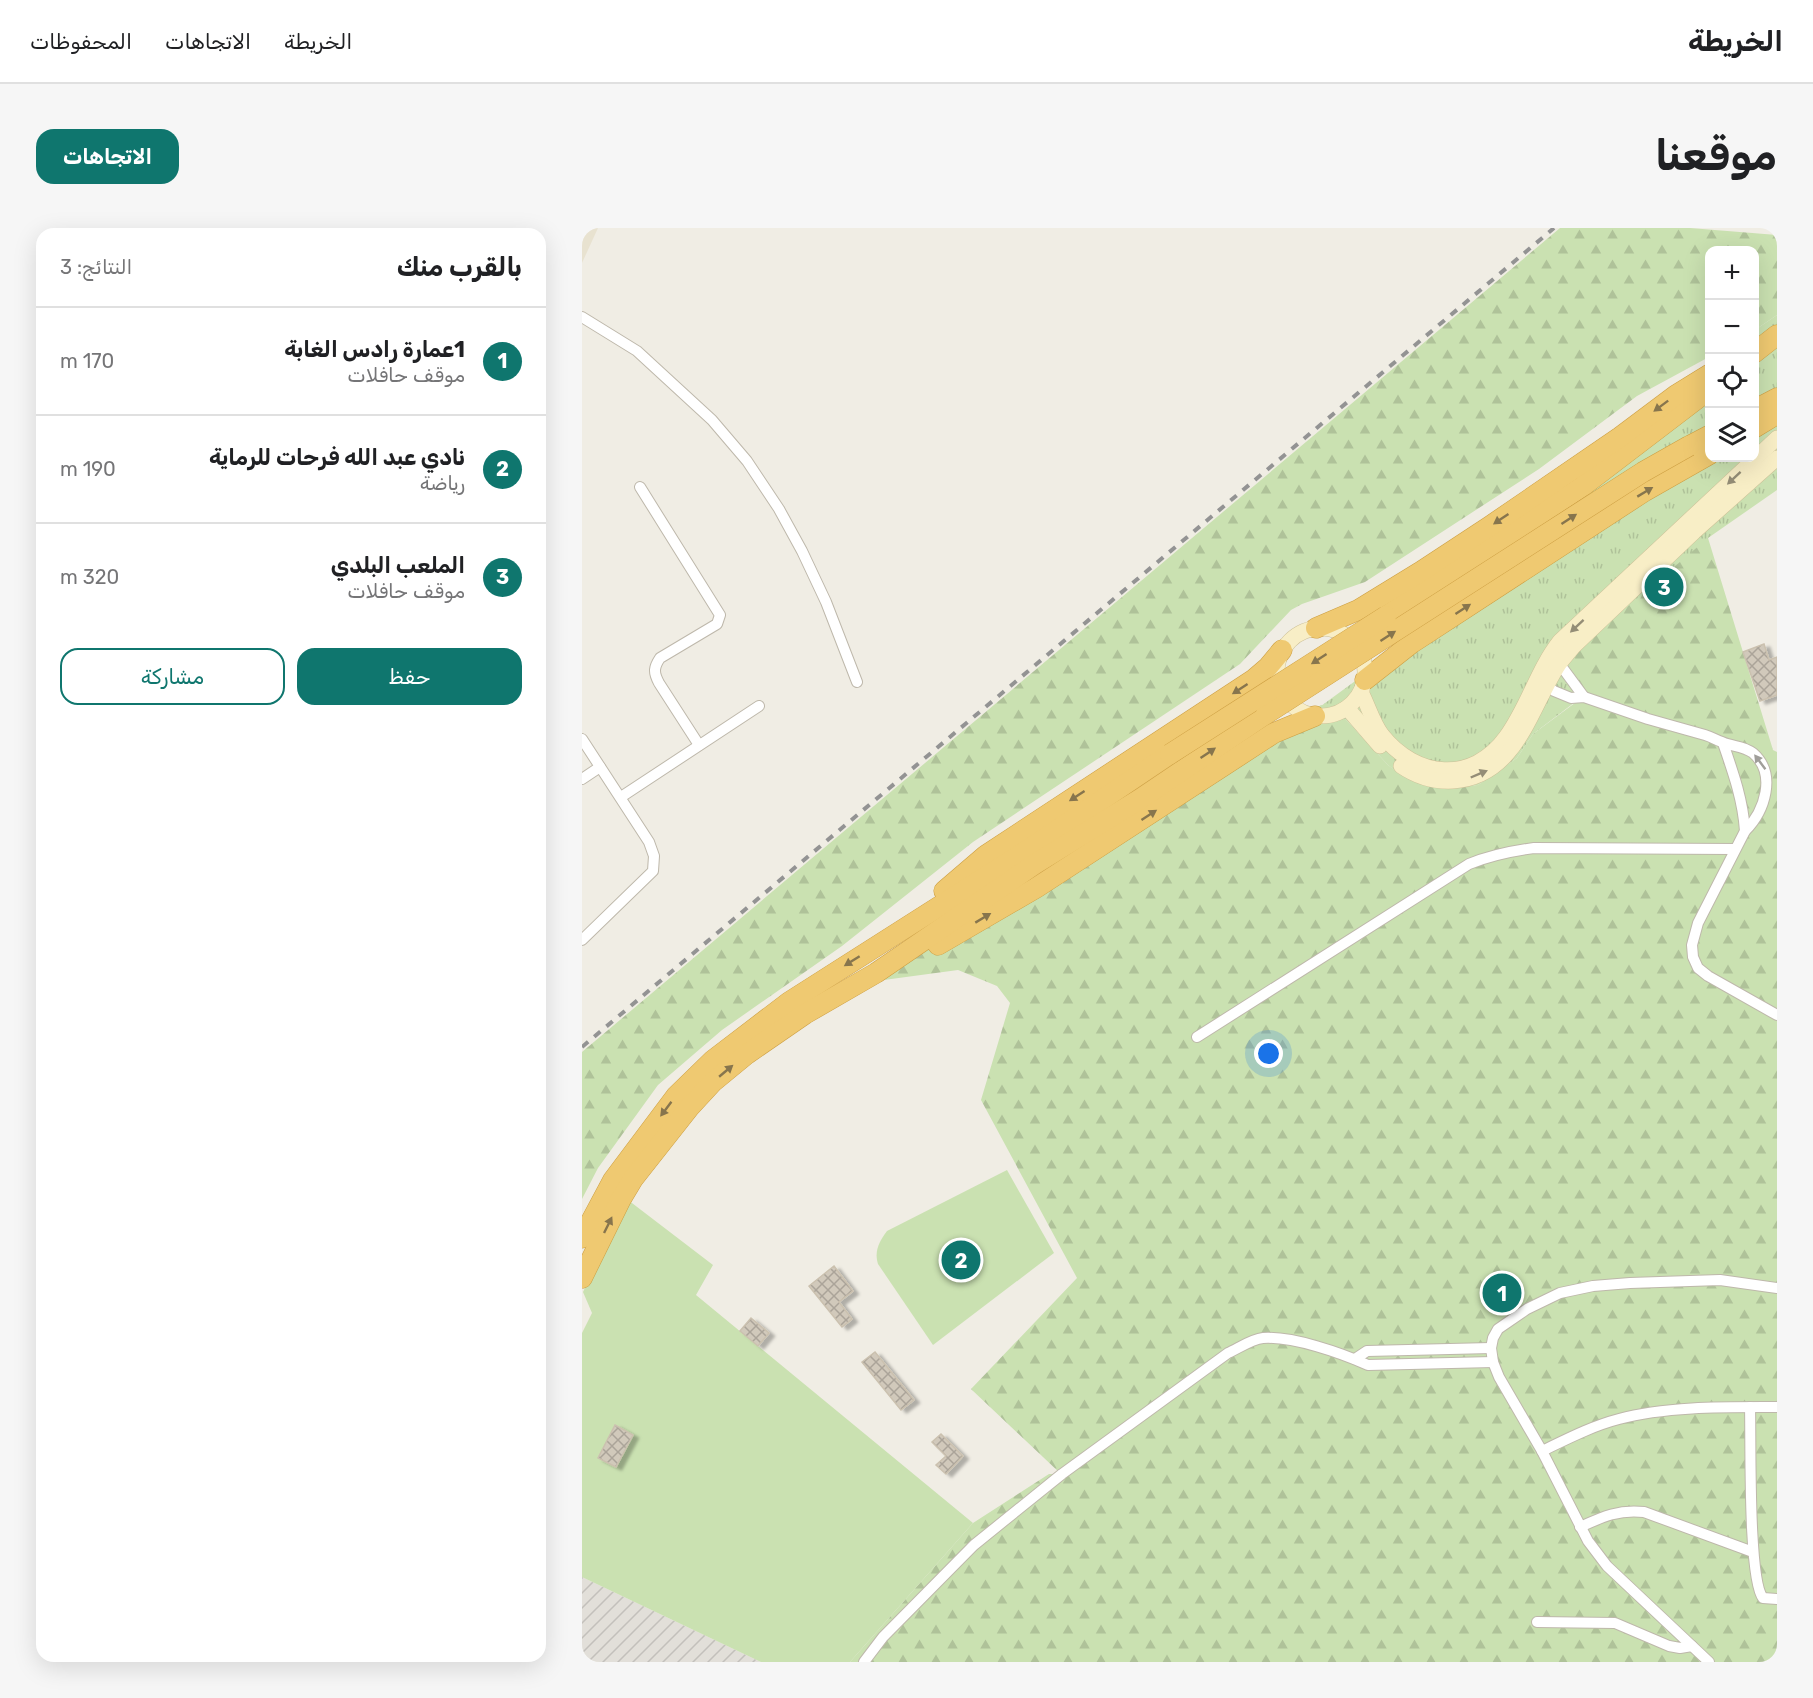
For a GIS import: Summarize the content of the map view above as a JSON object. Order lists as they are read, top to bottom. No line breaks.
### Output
{"page":{"header":"الخريطة","nav":["الخريطة","الاتجاهات","المحفوظات"],"buttons":["الاتجاهات",["حفظ","مشاركة"]],"title":"موقعنا","heading":["بالقرب منك","النتائج: 3"],"map_buttons":["+","−"],"list":[{"mark":"1","name":"1عمارة رادس الغابة","note":"موقف حافلات","value":"170 m"},{"mark":"2","name":"نادي عبد الله فرحات للرماية","note":"رياضة","value":"190 m"},{"mark":"3","name":"الملعب البلدي","note":"موقف حافلات","value":"320 m"}],"pins":["3","2","1"]}}
